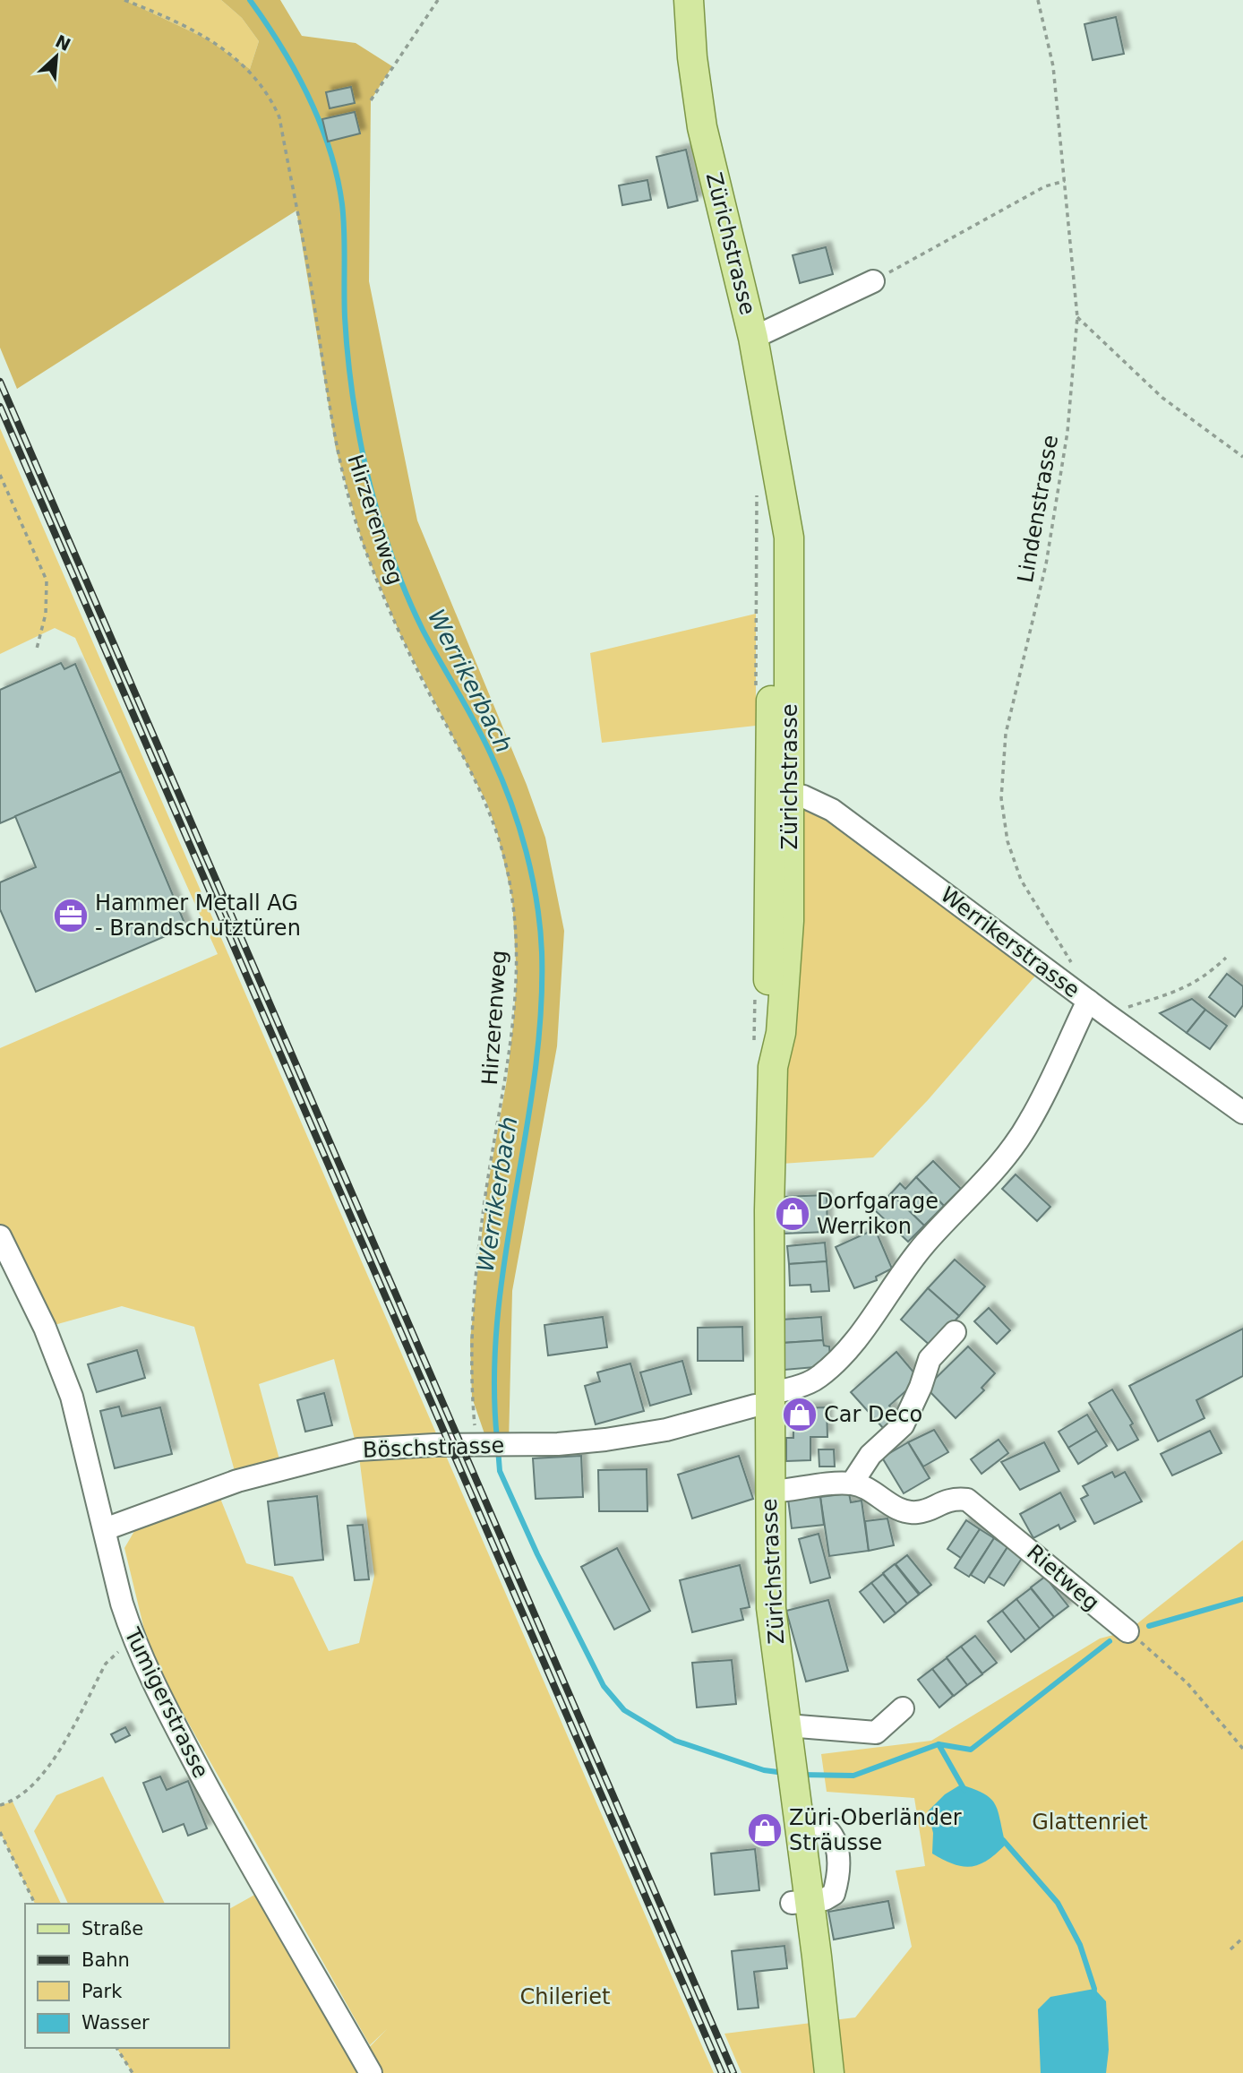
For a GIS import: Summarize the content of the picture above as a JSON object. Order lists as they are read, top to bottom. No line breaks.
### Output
{"streets":{"main road":["Zürichstrasse"],"street":["Werrikerstrasse","Böschstrasse","Rietweg","Tumigerstrasse"],"path":["Lindenstrasse","Hirzerenweg"]},"crossings":[["Zürichstrasse","Werrikerstrasse"],["Zürichstrasse","Böschstrasse"],["Hirzerenweg","Böschstrasse"],["Werrikerstrasse","Böschstrasse"],["Böschstrasse","Tumigerstrasse"]],"water":["Werrikerbach"],"parks":["Glattenriet","Chileriet"],"places":{"office":["Hammer Metall AG - Brandschutztüren"],"shop":["Dorfgarage Werrikon","Car Deco","Züri-Oberländer Sträusse"]},"legend":["Straße","Bahn","Park","Wasser"],"north":"top right"}
